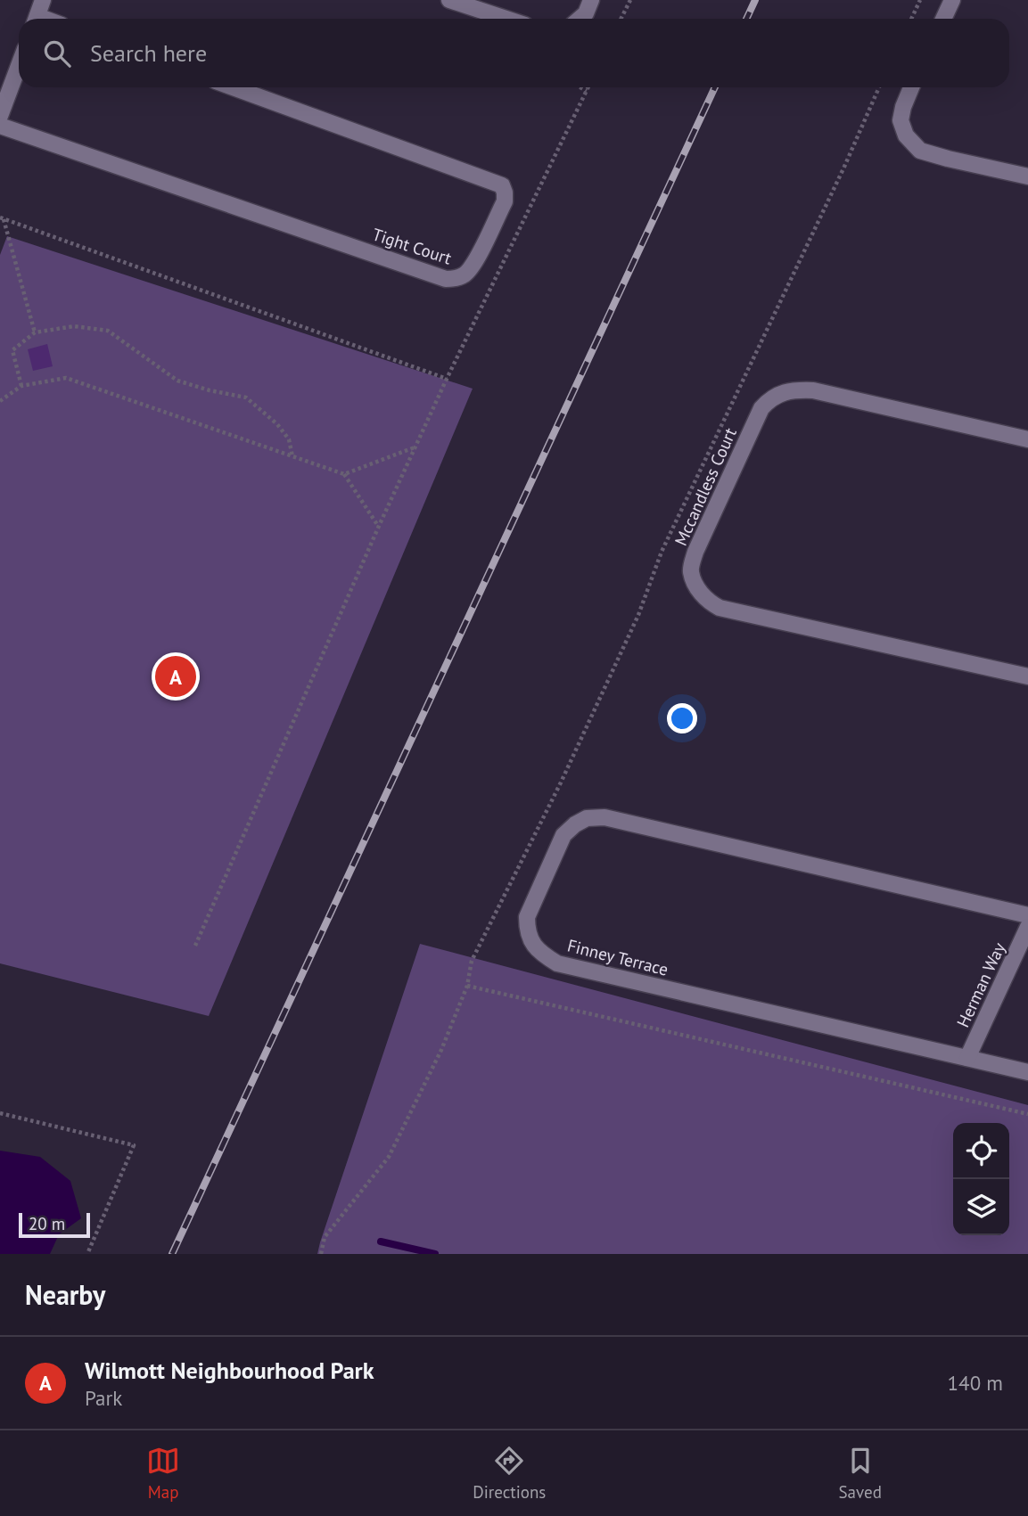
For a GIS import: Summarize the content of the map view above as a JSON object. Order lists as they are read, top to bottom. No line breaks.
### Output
{"streets":{"street":["Tight Court","Mccandless Court","Finney Terrace","Herman Way"]},"crossings":[["Finney Terrace","Herman Way"]],"scale_bar":"20 m","page":{"search":"Search here","pins":"A","scale":"20 m","heading":"Nearby","list":[{"mark":"A","name":"Wilmott Neighbourhood Park","note":"Park","value":"140 m"}],"nav":["Map","Directions","Saved"]}}
